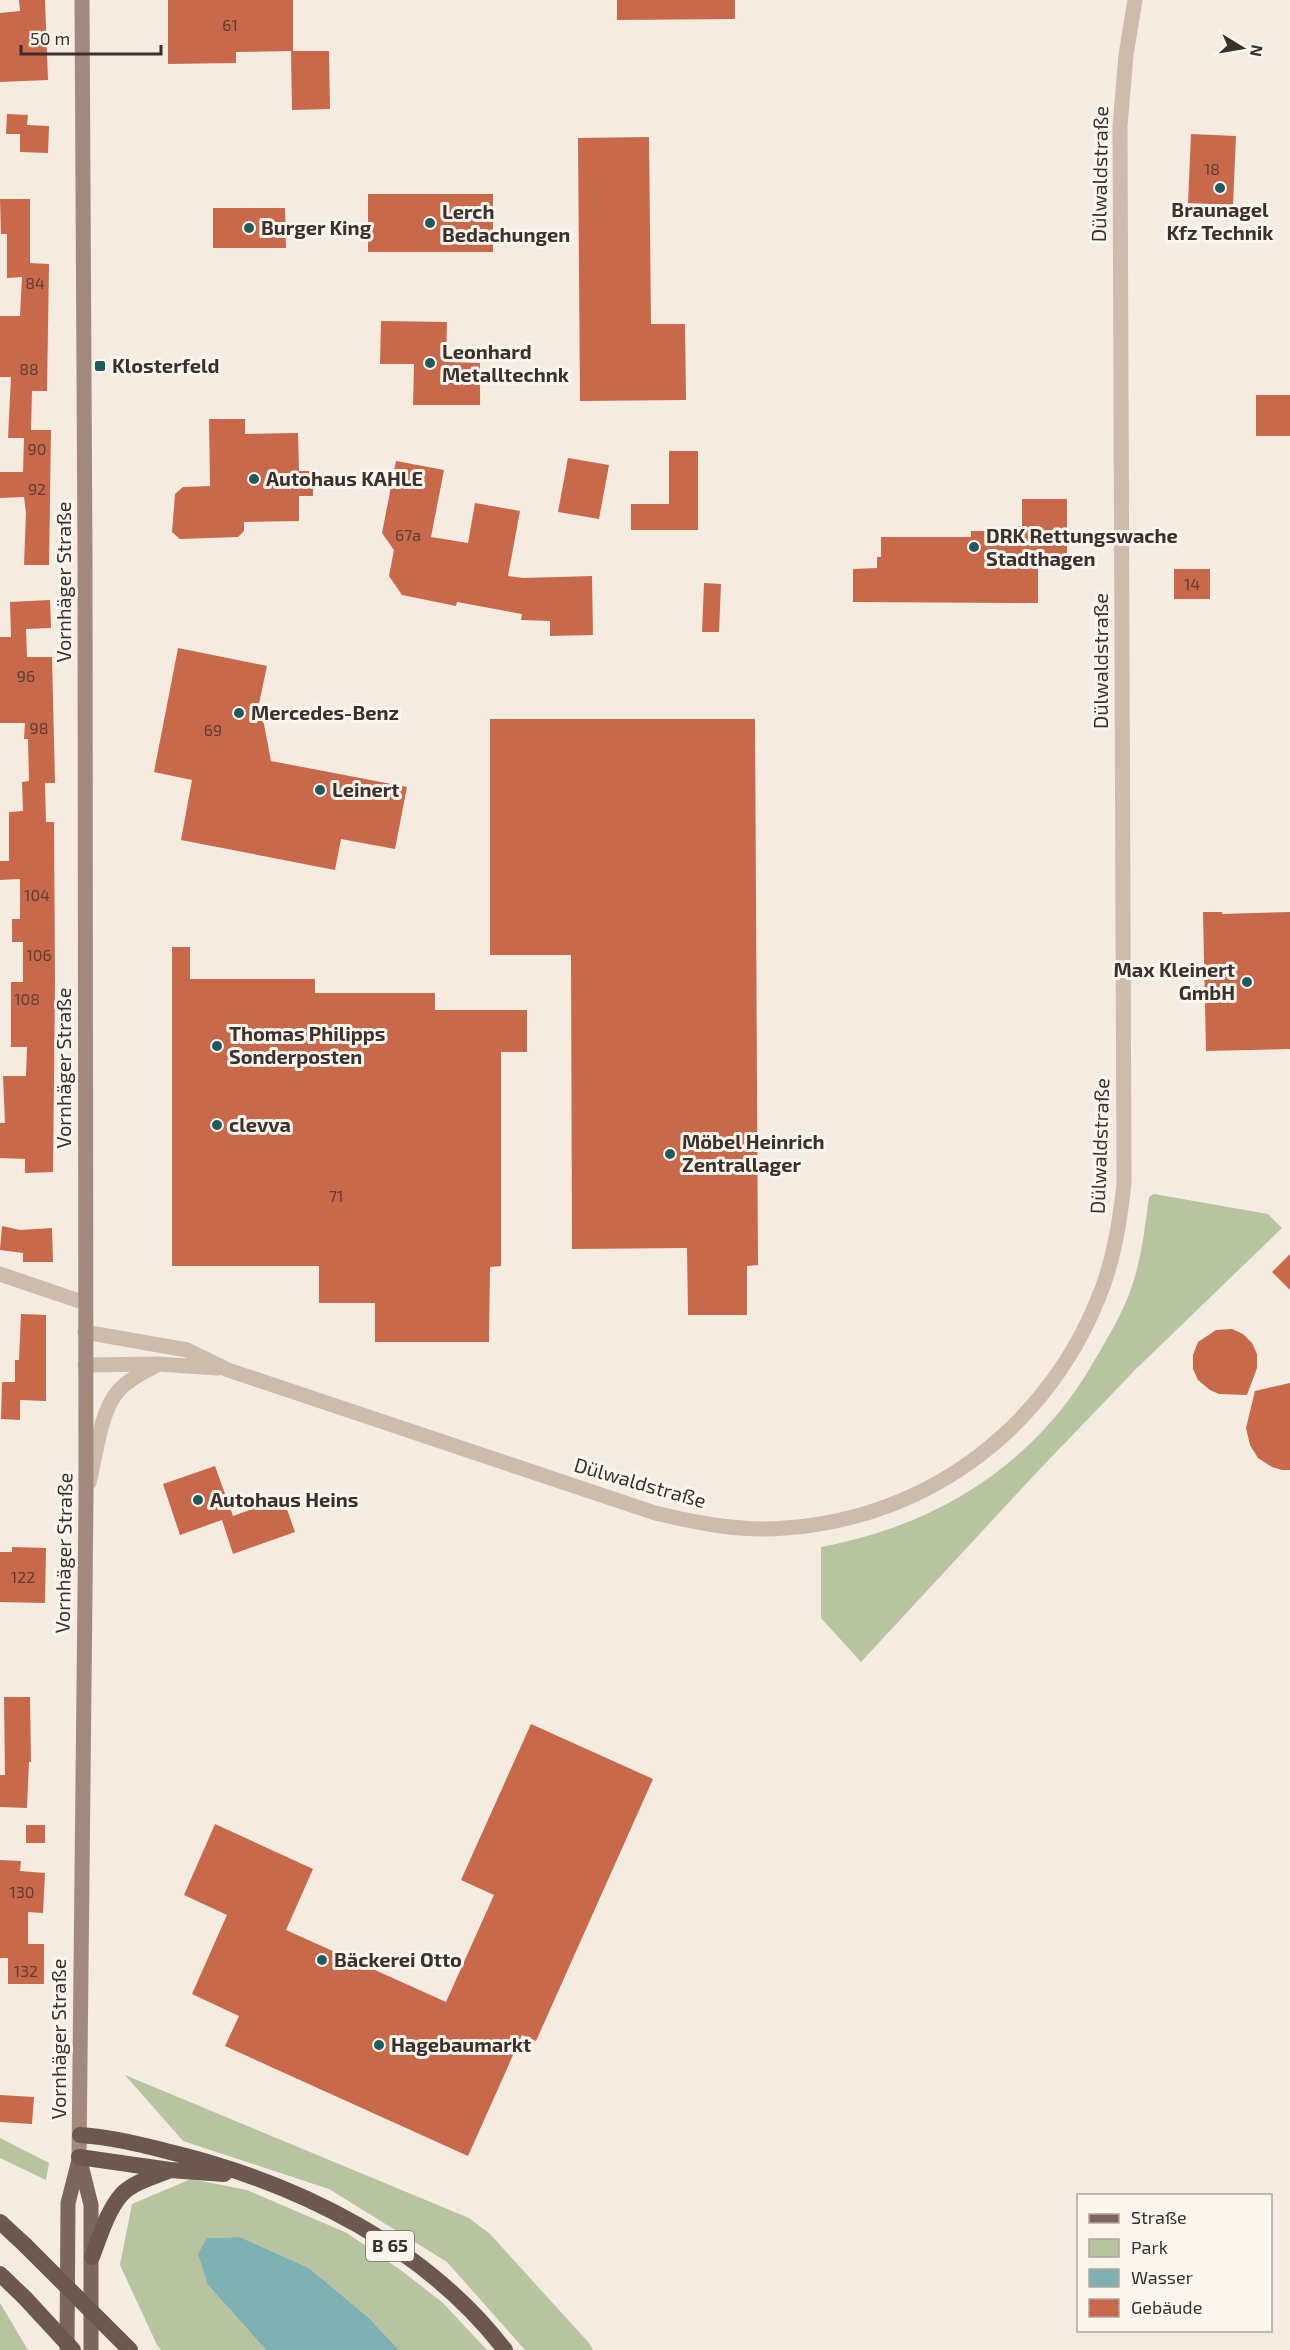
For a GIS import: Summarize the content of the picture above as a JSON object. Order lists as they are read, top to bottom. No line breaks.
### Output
{"streets":{"highway":["B 65"],"main road":["Vornhäger Straße"],"street":["Dülwaldstraße"]},"crossings":[["Dülwaldstraße","Vornhäger Straße"],["Vornhäger Straße","B 65"]],"places":{"other":["Braunagel Kfz Technik","Lerch Bedachungen","Burger King","Leonhard Metalltechnk","Autohaus KAHLE","DRK Rettungswache Stadthagen","Mercedes-Benz","Leinert","Max Kleinert GmbH","Thomas Philipps Sonderposten","clevva","Möbel Heinrich Zentrallager","Autohaus Heins","Bäckerei Otto","Hagebaumarkt"],"transit":["Klosterfeld"]},"house_numbers":["61","18","84","88","90","92","67a","14","96","98","69","104","106","108","71","122","130","132"],"legend":["Straße","Park","Wasser","Gebäude"],"scale_bar":"50 m","north":"right"}
